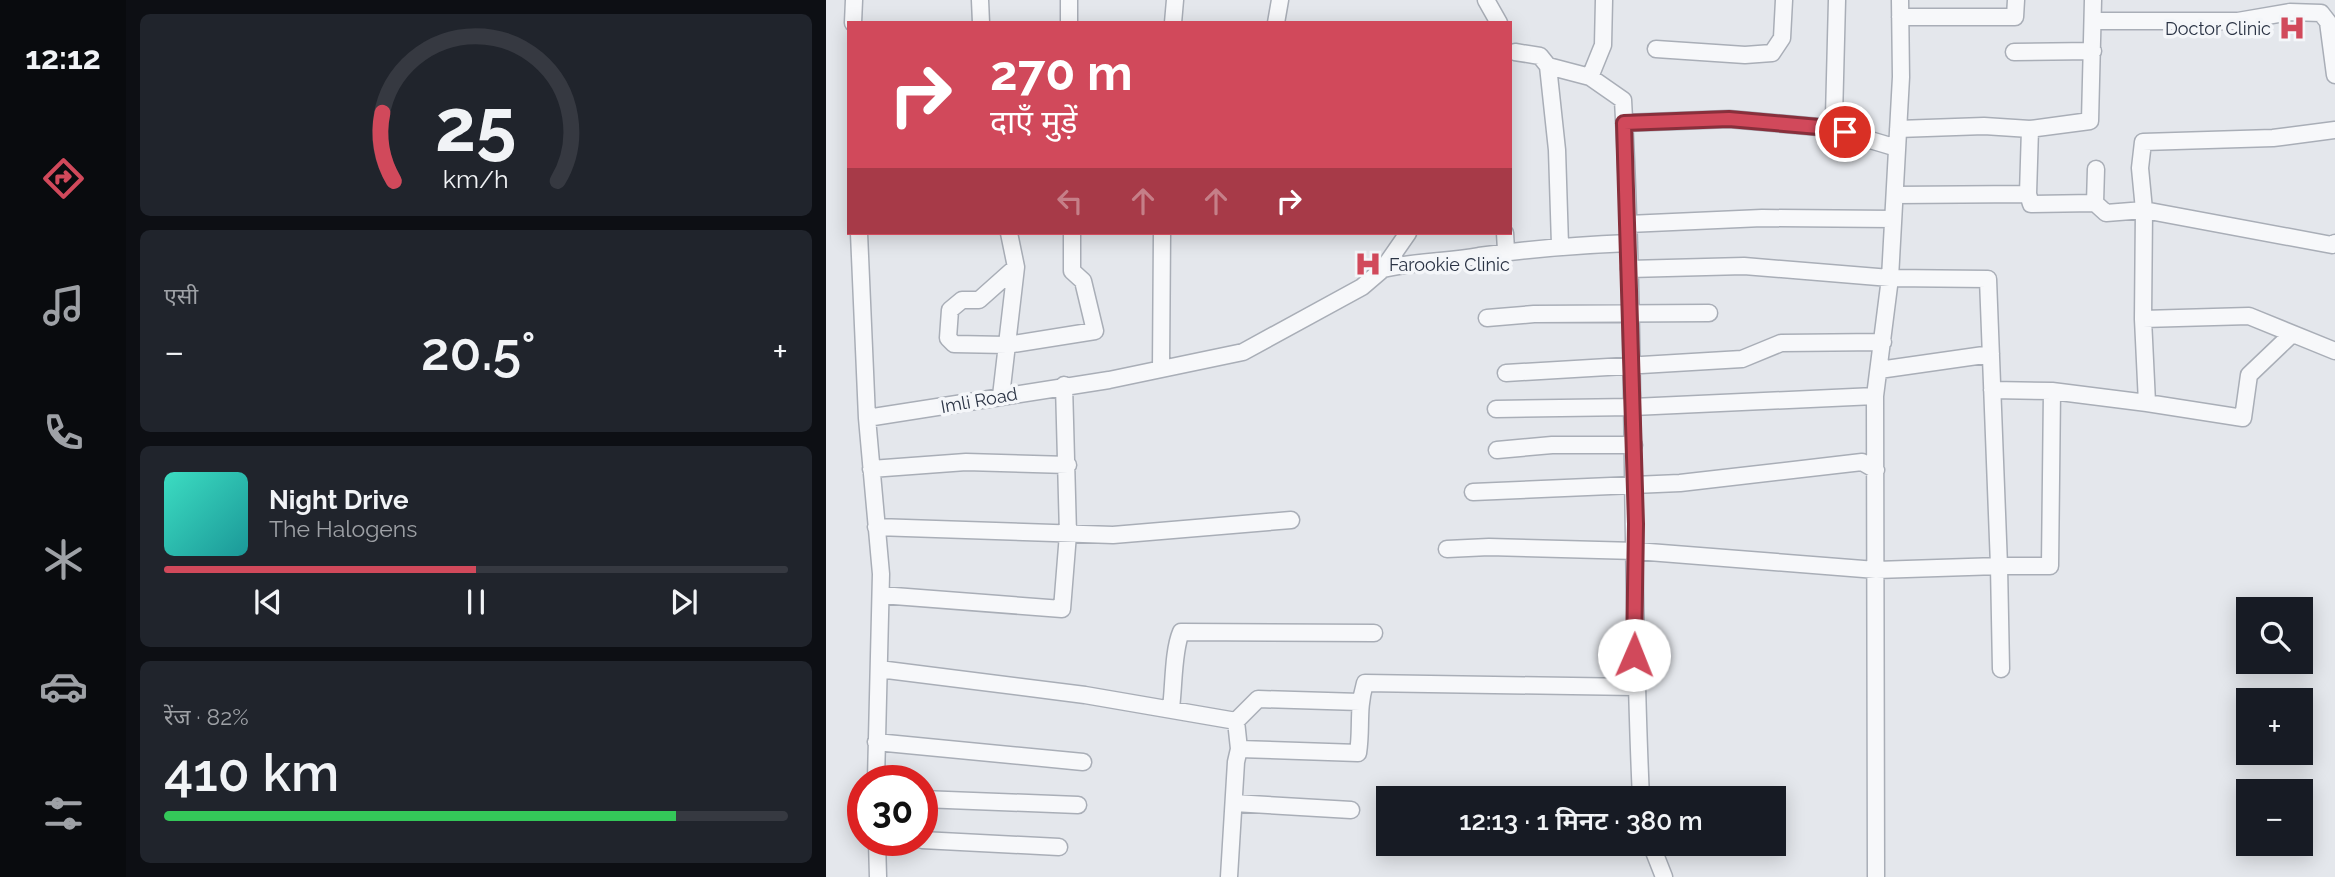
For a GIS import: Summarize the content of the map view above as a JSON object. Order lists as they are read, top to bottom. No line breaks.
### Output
{"streets":{"street":["Imli Road"]},"places":{"hospital":["Doctor Clinic","Farookie Clinic"]},"page":{"tabs":"12:12","turn":["270 m","दाएँ मुड़ें"],"tile":["एसी",["रेंज · 82%","410 km"]],"heat":["−","20.5°","+"],"song":["Night Drive","The Halogens"],"map_buttons":["+","−"],"limit":"30","trip":"12:13 · 1 मिनट · 380 m","gauge":["25","km/h"]}}
